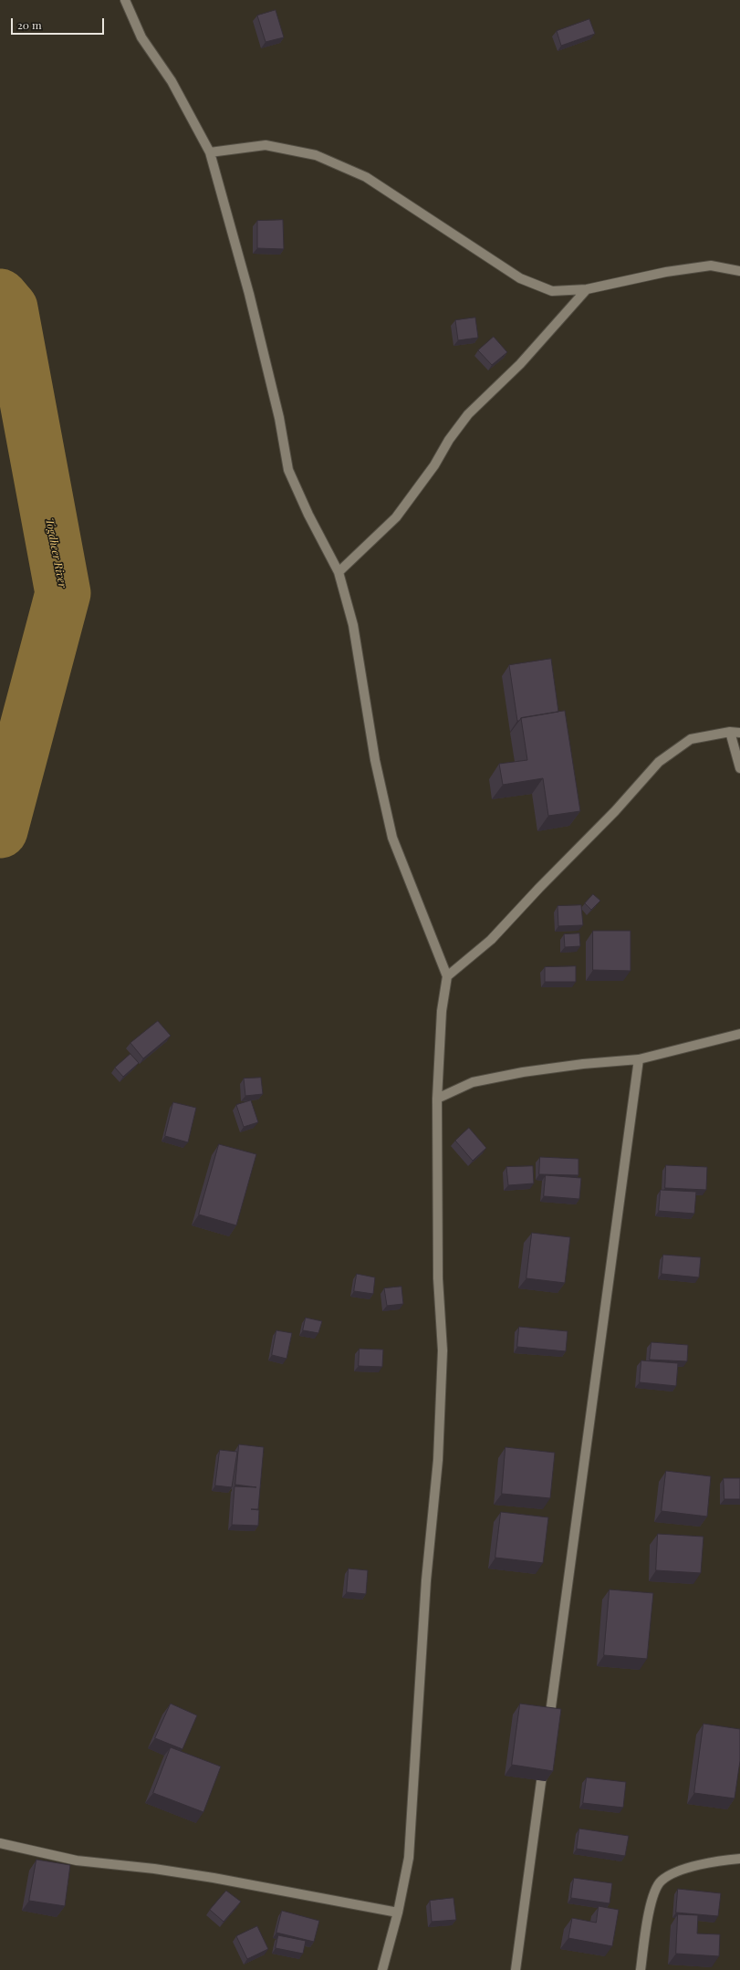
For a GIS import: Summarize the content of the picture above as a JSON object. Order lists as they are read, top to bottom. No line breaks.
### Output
{"water":["Togdheer River"],"scale_bar":"20 m"}
